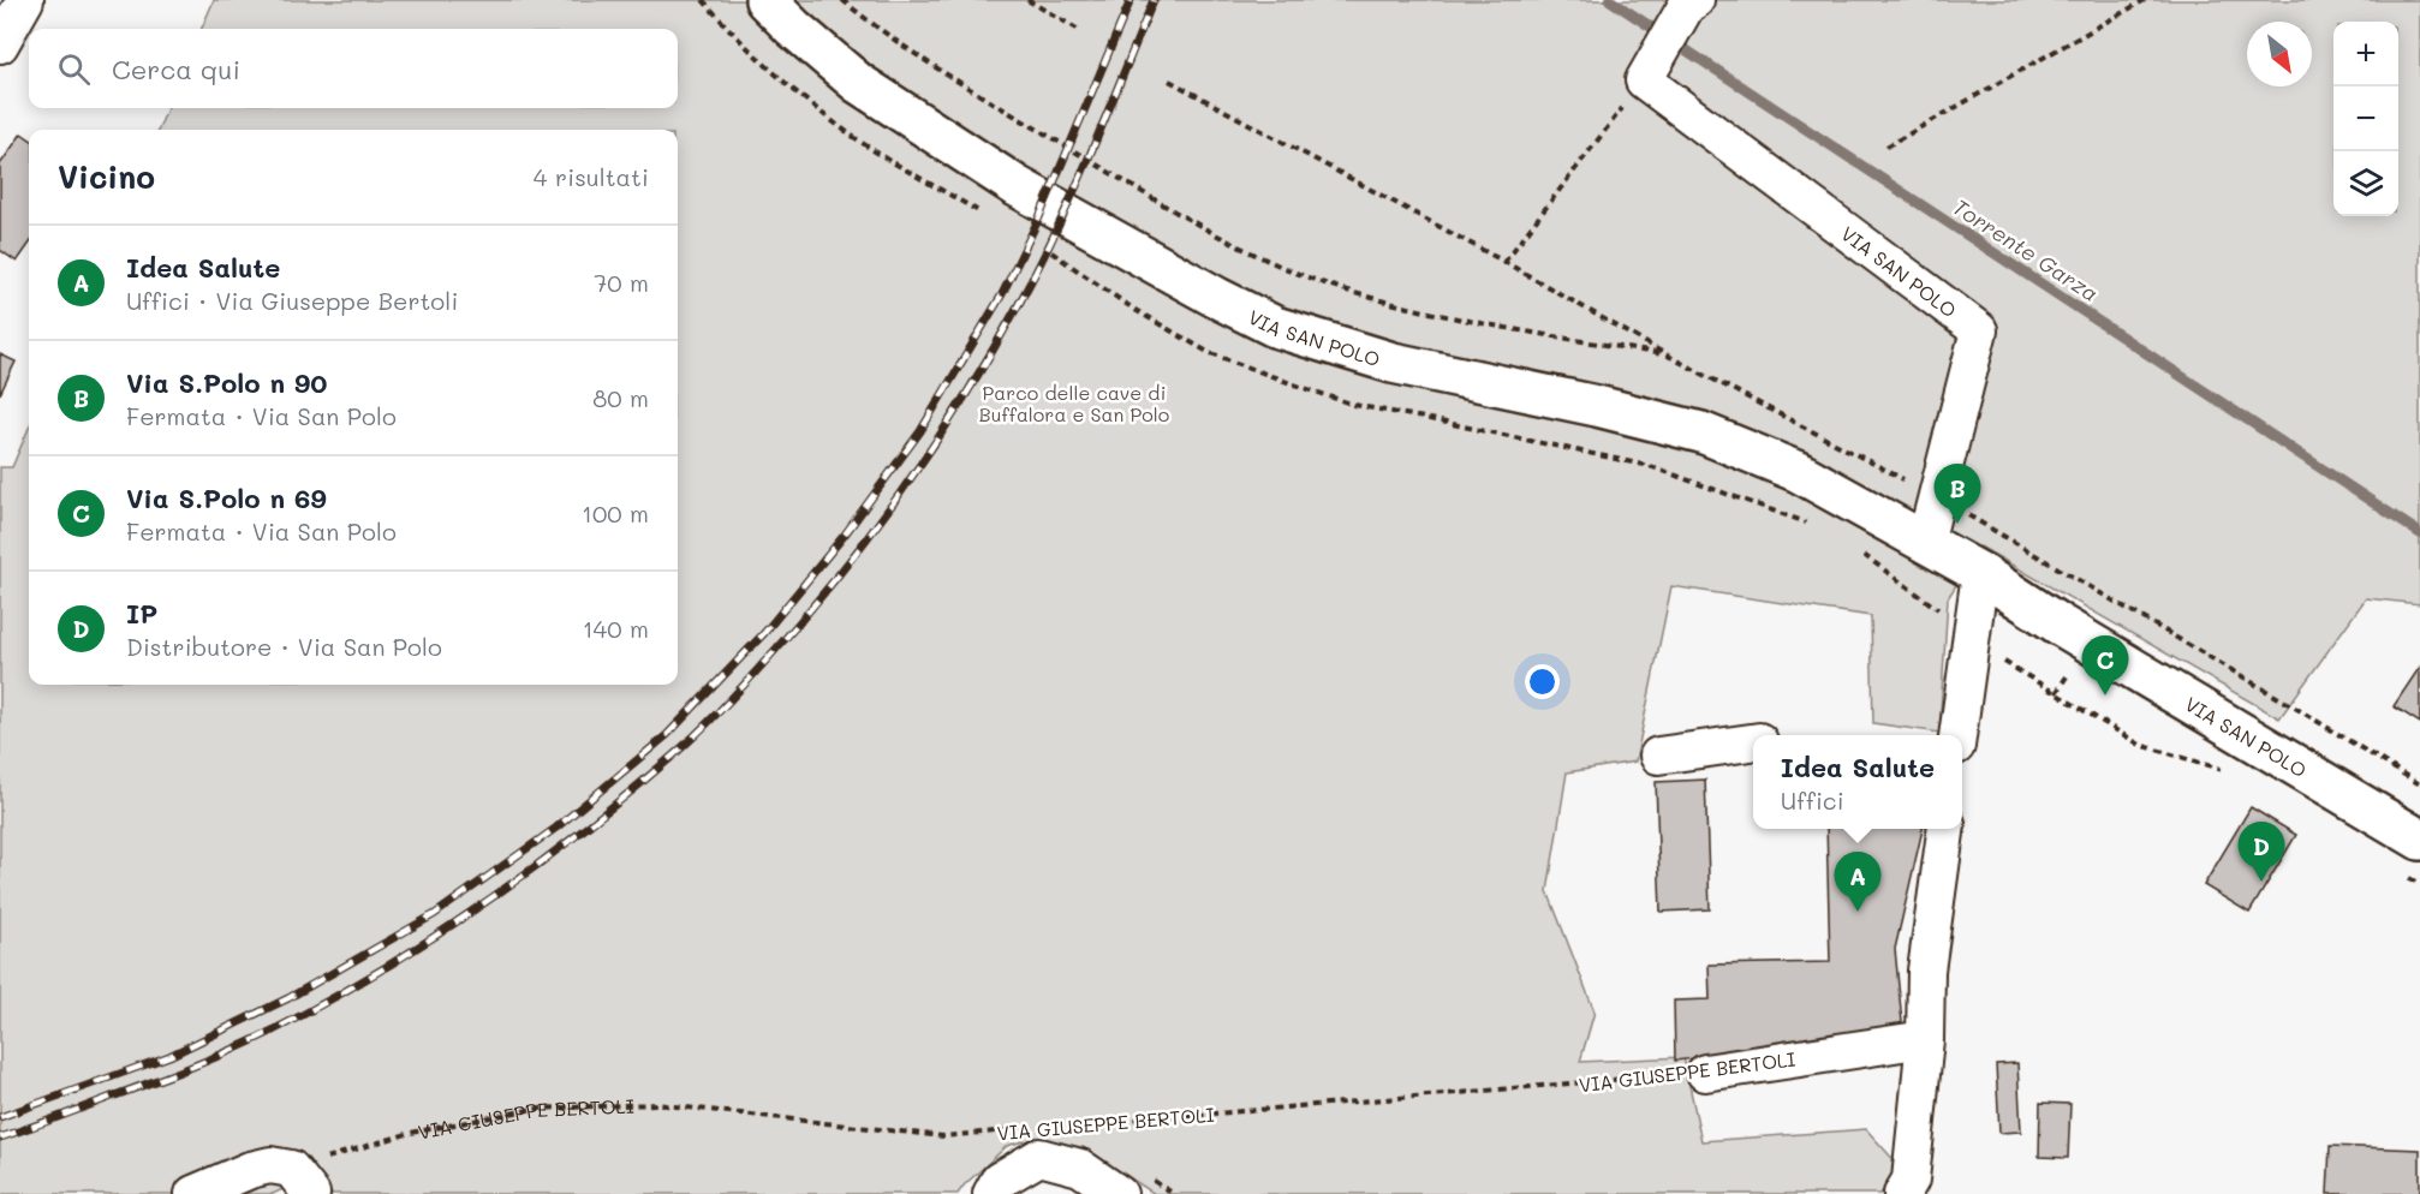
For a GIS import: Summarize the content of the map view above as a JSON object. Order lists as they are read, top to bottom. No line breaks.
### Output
{"streets":{"main road":["VIA SAN POLO"],"street":["VIA GIUSEPPE BERTOLI"]},"water":["Torrente Garza"],"parks":["Parco delle cave di Buffalora e San Polo"],"north":"bottom right","page":{"map_buttons":["+","−"],"search":"Cerca qui","heading":["Vicino","4 risultati"],"list":[{"mark":"A","name":"Idea Salute","note":"Uffici · Via Giuseppe Bertoli","value":"70 m"},{"mark":"B","name":"Via S.Polo n 90","note":"Fermata · Via San Polo","value":"80 m"},{"mark":"C","name":"Via S.Polo n 69","note":"Fermata · Via San Polo","value":"100 m"},{"mark":"D","name":"IP","note":"Distributore · Via San Polo","value":"140 m"}],"pins":["B","C","D","A"],"popup":["Idea Salute","Uffici"]}}
